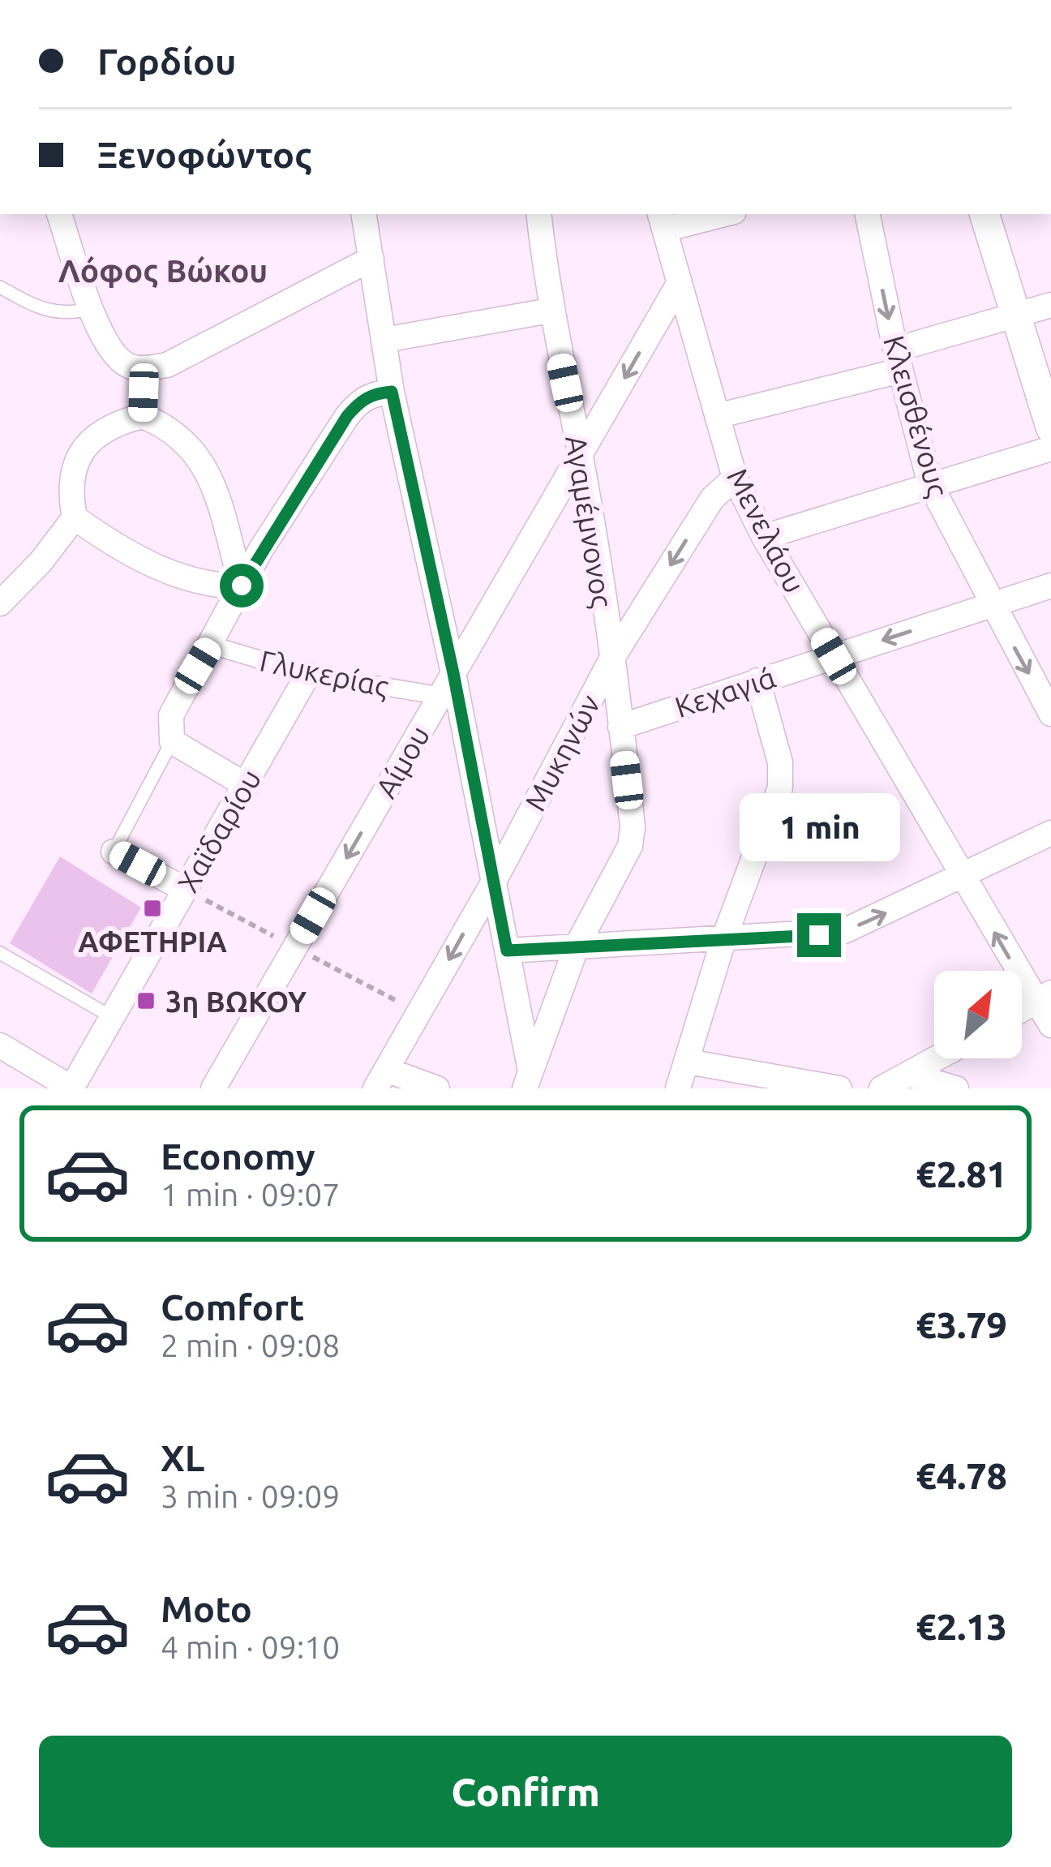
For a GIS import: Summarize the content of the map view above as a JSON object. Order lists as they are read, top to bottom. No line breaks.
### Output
{"streets":{"street":["Κλεισθένους","Αγαμέμνονος","Μενελάου","Γλυκερίας","Κεχαγιά","Μυκηνών","Αίμου","Χαϊδαρίου"]},"crossings":[["Κλεισθένους","Κεχαγιά"],["Αγαμέμνονος","Κεχαγιά"],["Αγαμέμνονος","Μυκηνών"],["Αγαμέμνονος","Αίμου"],["Μενελάου","Κεχαγιά"],["Μενελάου","Μυκηνών"],["Μενελάου","Αίμου"],["Γλυκερίας","Αίμου"],["Γλυκερίας","Χαϊδαρίου"]],"one_way":["Μυκηνών","Αίμου"],"districts":["Λόφος Βώκου"],"places":{"transit":["ΑΦΕΤΗΡΙΑ","3η ΒΩΚΟΥ"]},"north":"top right","page":{"banner":["Γορδίου","Ξενοφώντος"],"bubble":"1 min","list":[{"name":"Economy","note":"1 min · 09:07","value":"€2.81"},{"name":"Comfort","note":"2 min · 09:08","value":"€3.79"},{"name":"XL","note":"3 min · 09:09","value":"€4.78"},{"name":"Moto","note":"4 min · 09:10","value":"€2.13"}],"buttons":"Confirm"}}
